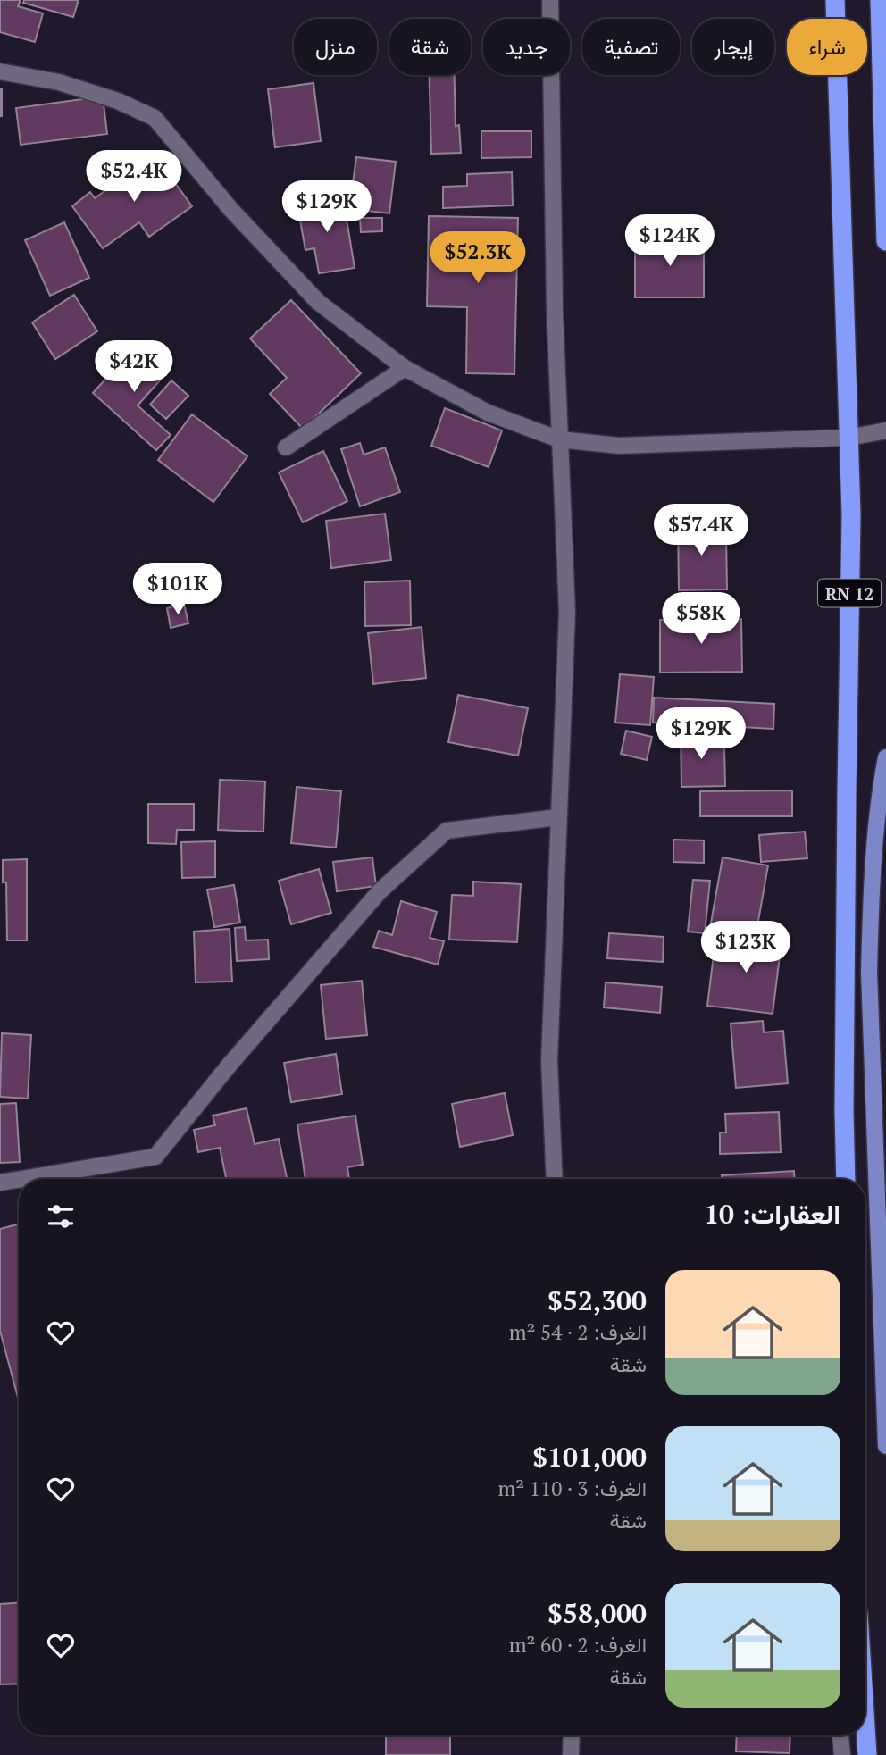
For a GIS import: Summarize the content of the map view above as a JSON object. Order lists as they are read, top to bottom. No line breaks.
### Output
{"streets":{"highway":["RN 12"]},"page":{"chip":["شراء","إيجار","تصفية","جديد","شقة","منزل"],"price":["$52.4K","$129K","$124K","$52.3K","$42K","$57.4K","$101K","$58K","$129K","$123K"],"heading":"العقارات: 10","list":[{"name":"$52,300","note":"الغرف: 2 · 54 m² · شقة"},{"name":"$101,000","note":"الغرف: 3 · 110 m² · شقة"},{"name":"$58,000","note":"الغرف: 2 · 60 m² · شقة"}]}}
